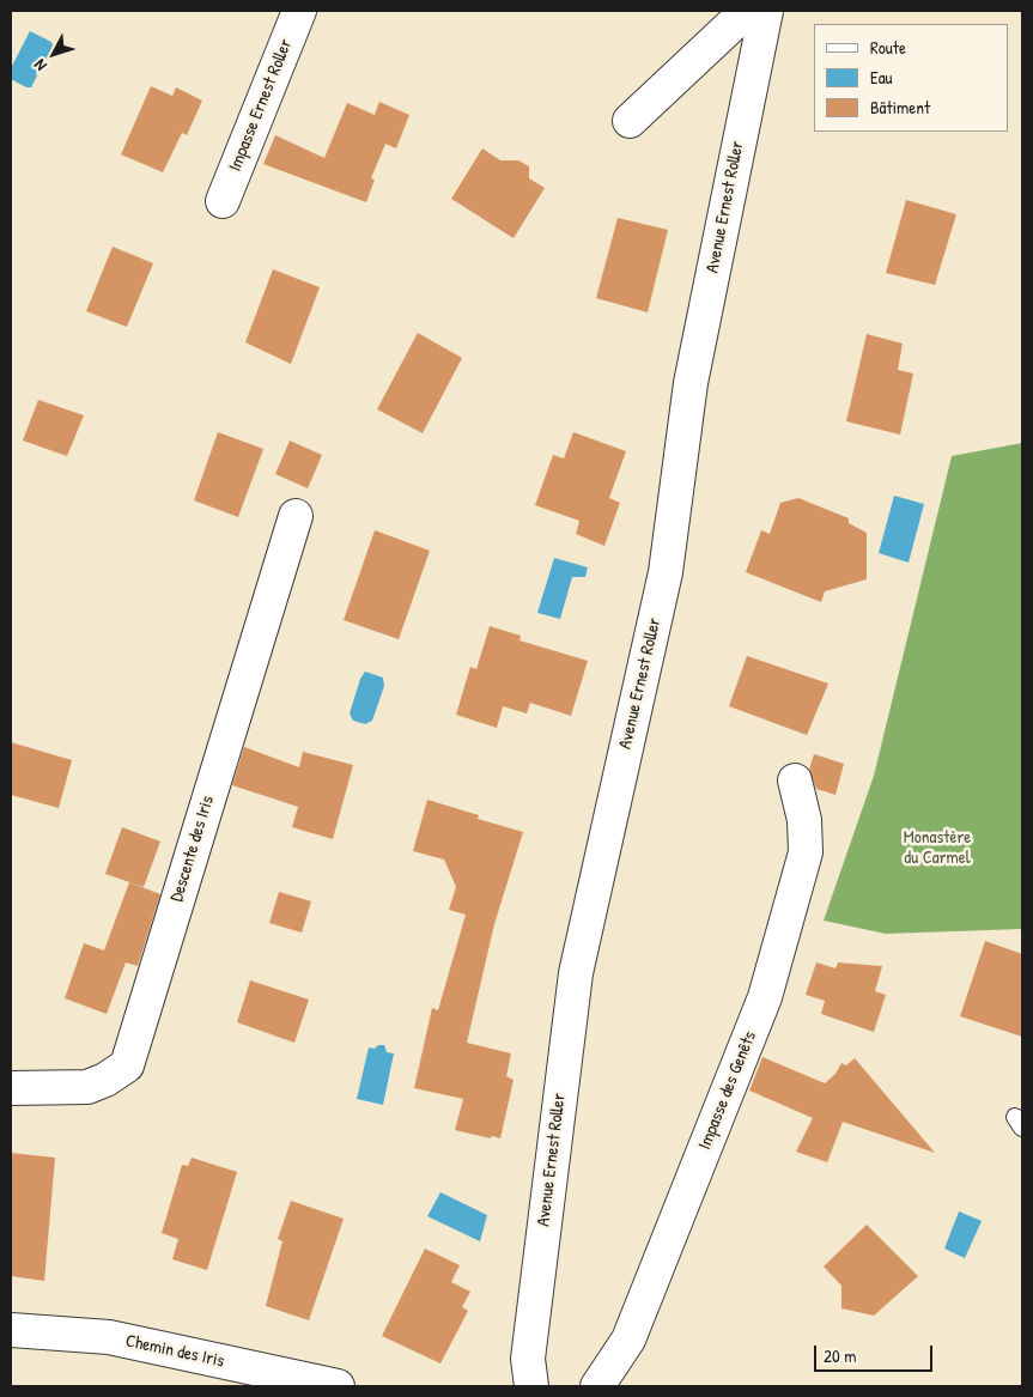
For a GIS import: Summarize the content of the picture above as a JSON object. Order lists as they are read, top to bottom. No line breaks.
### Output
{"streets":{"street":["Impasse Ernest Roller","Avenue Ernest Roller","Descente des Iris","Impasse des Genêts","Chemin des Iris"]},"parks":["Monastère du Carmel"],"legend":["Route","Eau","Bâtiment"],"scale_bar":"20 m","north":"bottom left"}
